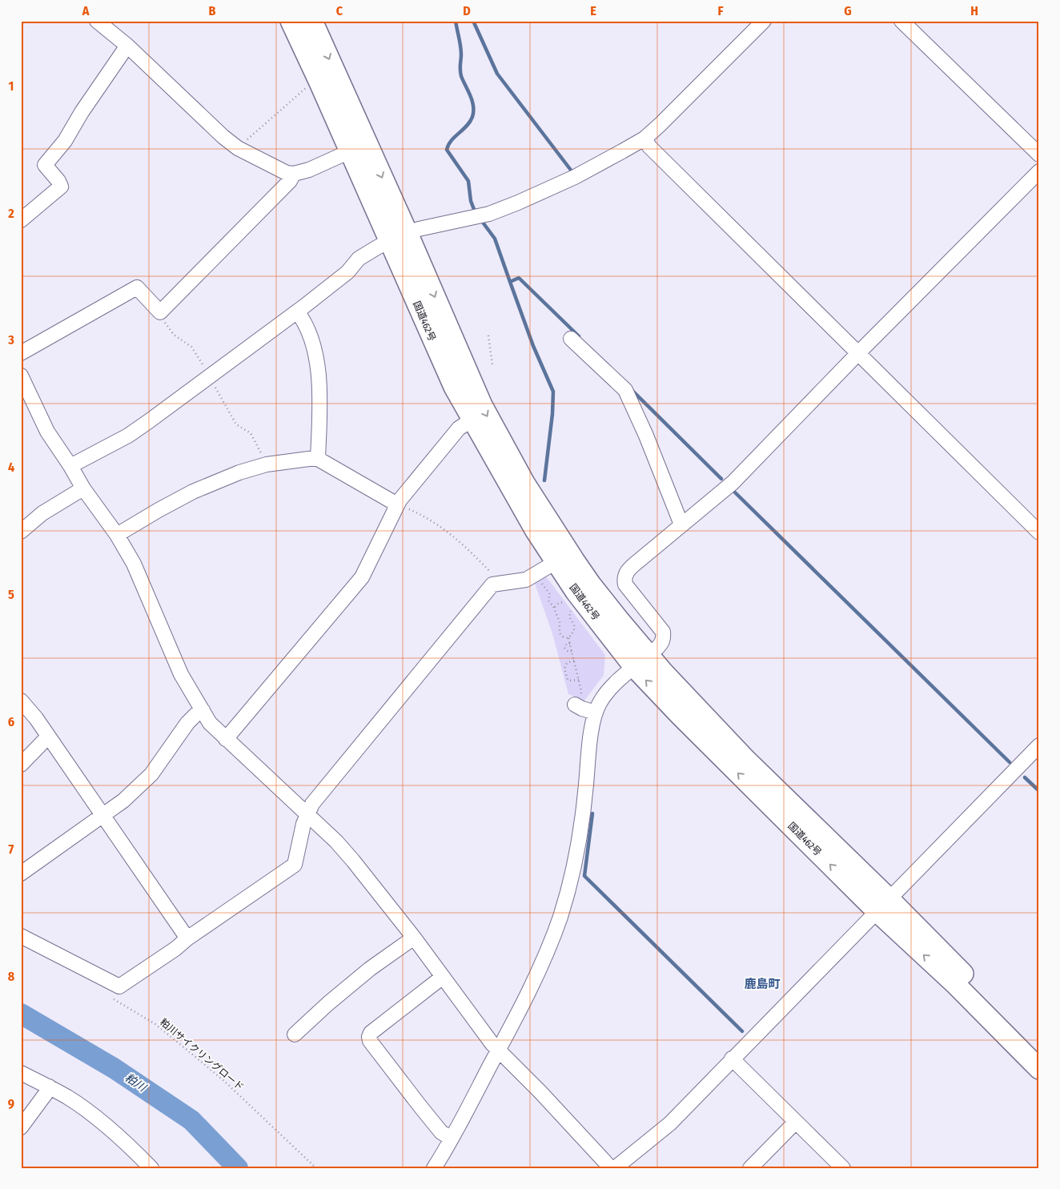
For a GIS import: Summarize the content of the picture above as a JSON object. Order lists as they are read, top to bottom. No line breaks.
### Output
{"streets":{"highway":["国道462号"],"path":["粕川サイクリングロード"]},"districts":["鹿島町"],"water":["粕川"],"grid":{"columns":["A","B","C","D","E","F","G","H"],"rows":["1","2","3","4","5","6","7","8","9"]}}
